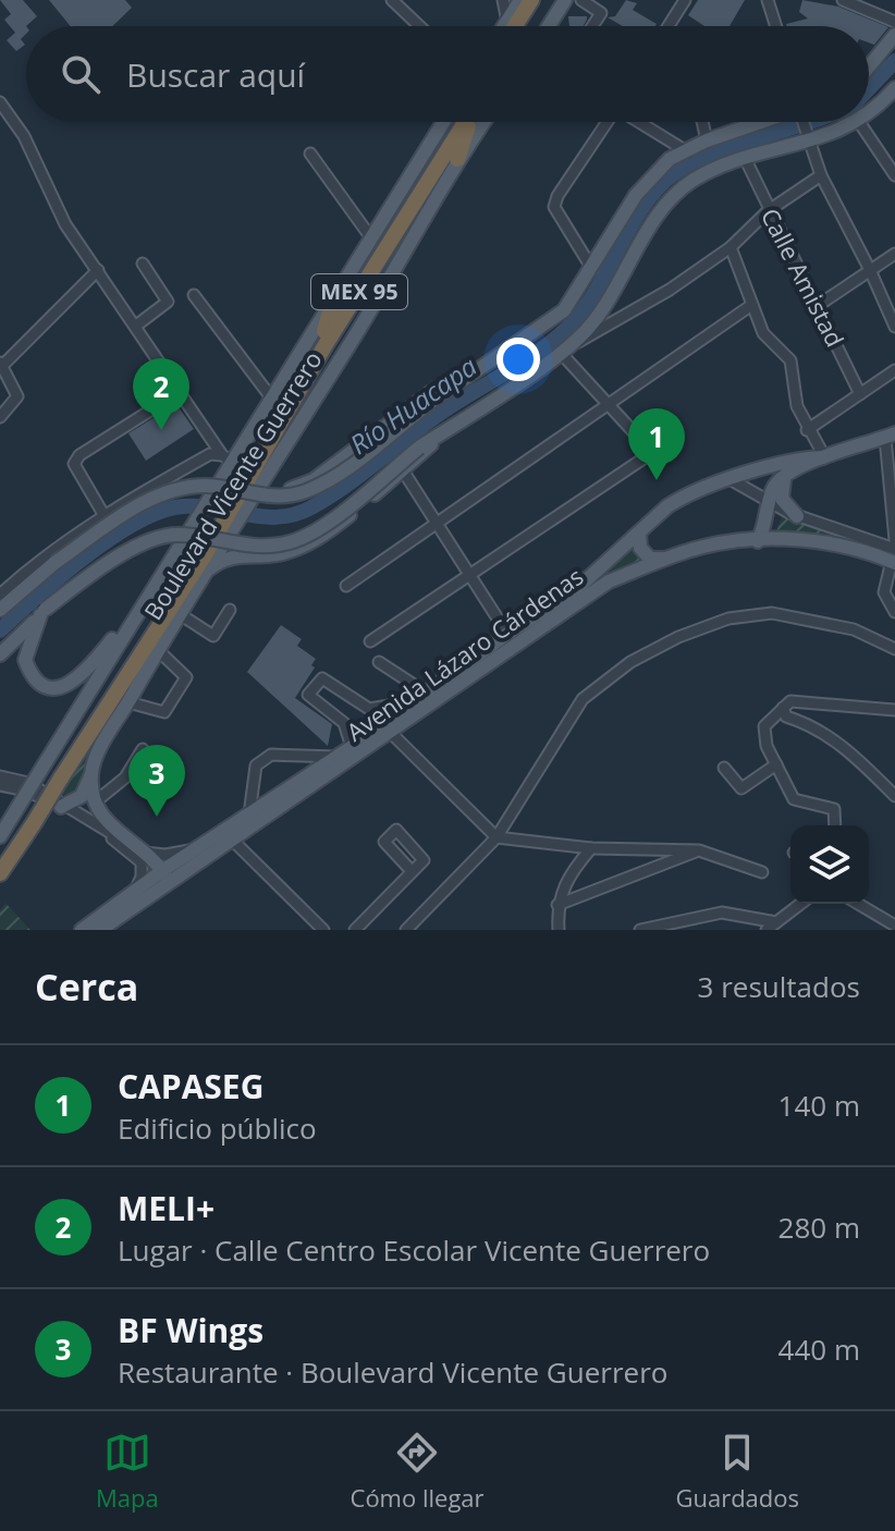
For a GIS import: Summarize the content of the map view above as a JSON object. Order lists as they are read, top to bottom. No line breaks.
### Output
{"streets":{"highway":["MEX 95","Boulevard Vicente Guerrero"],"main road":["Avenida Lázaro Cárdenas"],"street":["Calle Amistad"]},"water":["Río Huacapa"],"page":{"search":"Buscar aquí","pins":["2","1","3"],"heading":["Cerca","3 resultados"],"list":[{"mark":"1","name":"CAPASEG","note":"Edificio público","value":"140 m"},{"mark":"2","name":"MELI+","note":"Lugar · Calle Centro Escolar Vicente Guerrero","value":"280 m"},{"mark":"3","name":"BF Wings","note":"Restaurante · Boulevard Vicente Guerrero","value":"440 m"}],"nav":["Mapa","Cómo llegar","Guardados"]}}
